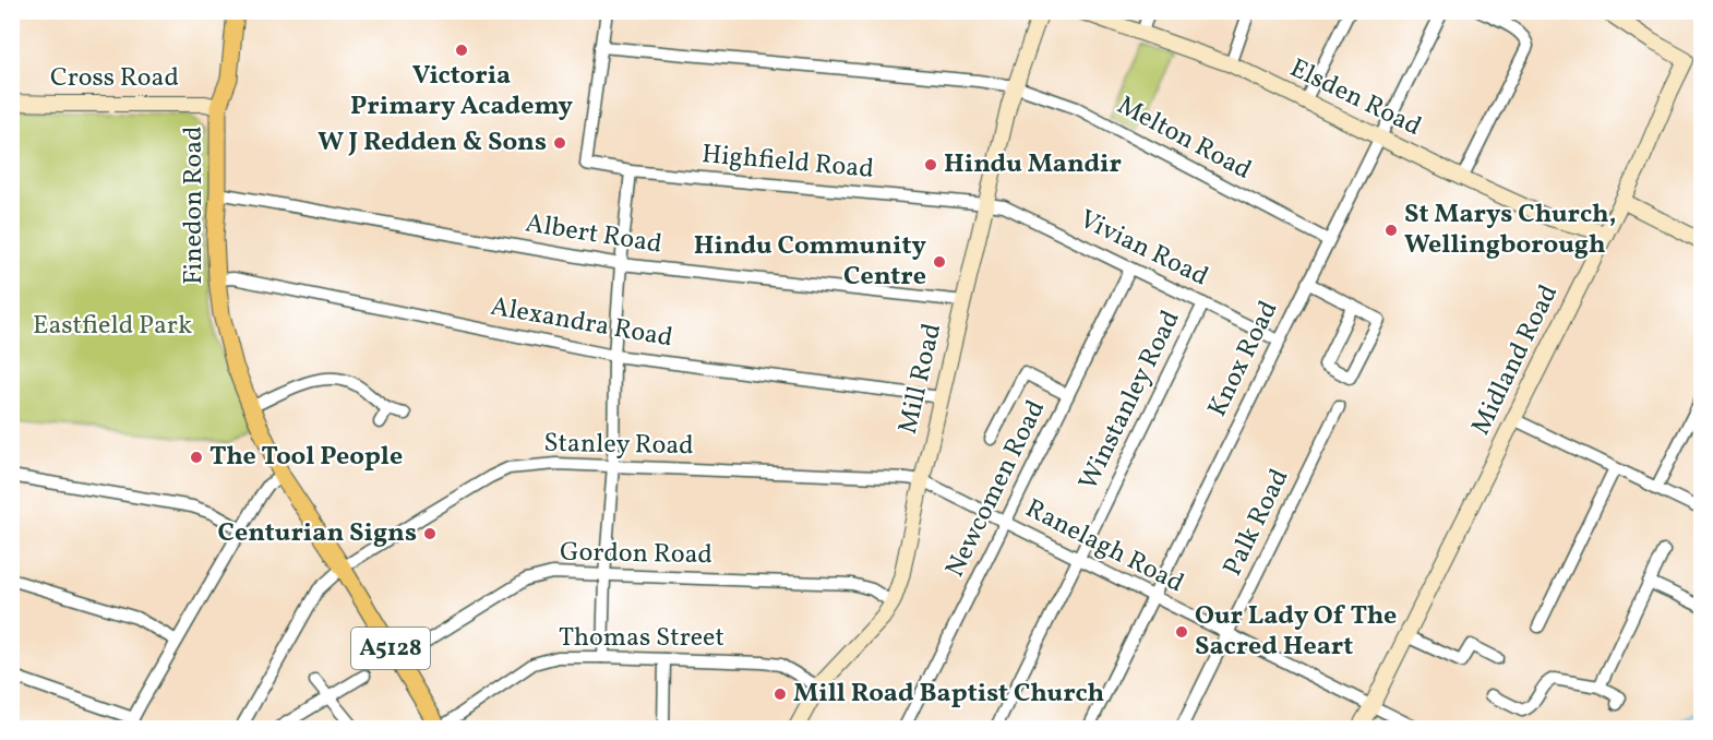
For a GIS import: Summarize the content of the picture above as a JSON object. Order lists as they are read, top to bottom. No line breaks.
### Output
{"streets":{"main road":["Cross Road","Elsden Road","Finedon Road","Midland Road","Mill Road","A5128"],"street":["Melton Road","Highfield Road","Albert Road","Vivian Road","Alexandra Road","Knox Road","Winstanley Road","Stanley Road","Newcomen Road","Palk Road","Ranelagh Road","Gordon Road","Thomas Street"]},"crossings":[["Cross Road","Finedon Road"],["Elsden Road","Knox Road"],["Elsden Road","Midland Road"],["Melton Road","Highfield Road"],["Melton Road","Knox Road"],["Melton Road","Mill Road"],["Highfield Road","Vivian Road"],["Highfield Road","Mill Road"],["Finedon Road","Albert Road"],["Finedon Road","Alexandra Road"],["Finedon Road","Stanley Road"],["Finedon Road","A5128"],["Albert Road","Mill Road"],["Vivian Road","Knox Road"],["Vivian Road","Mill Road"],["Vivian Road","Winstanley Road"],["Vivian Road","Newcomen Road"],["Alexandra Road","Mill Road"],["Knox Road","Ranelagh Road"],["Midland Road","Ranelagh Road"],["Mill Road","Stanley Road"],["Mill Road","Ranelagh Road"],["Mill Road","Gordon Road"],["Mill Road","Thomas Street"],["Winstanley Road","Ranelagh Road"],["Stanley Road","Ranelagh Road"],["Stanley Road","A5128"],["Newcomen Road","Ranelagh Road"],["Palk Road","Ranelagh Road"],["Gordon Road","A5128"],["Thomas Street","A5128"]],"parks":["Eastfield Park"],"places":["Victoria Primary Academy","W J Redden & Sons","Hindu Mandir","St Marys Church, Wellingborough","Hindu Community Centre","The Tool People","Centurian Signs","Our Lady Of The Sacred Heart","Mill Road Baptist Church"]}
